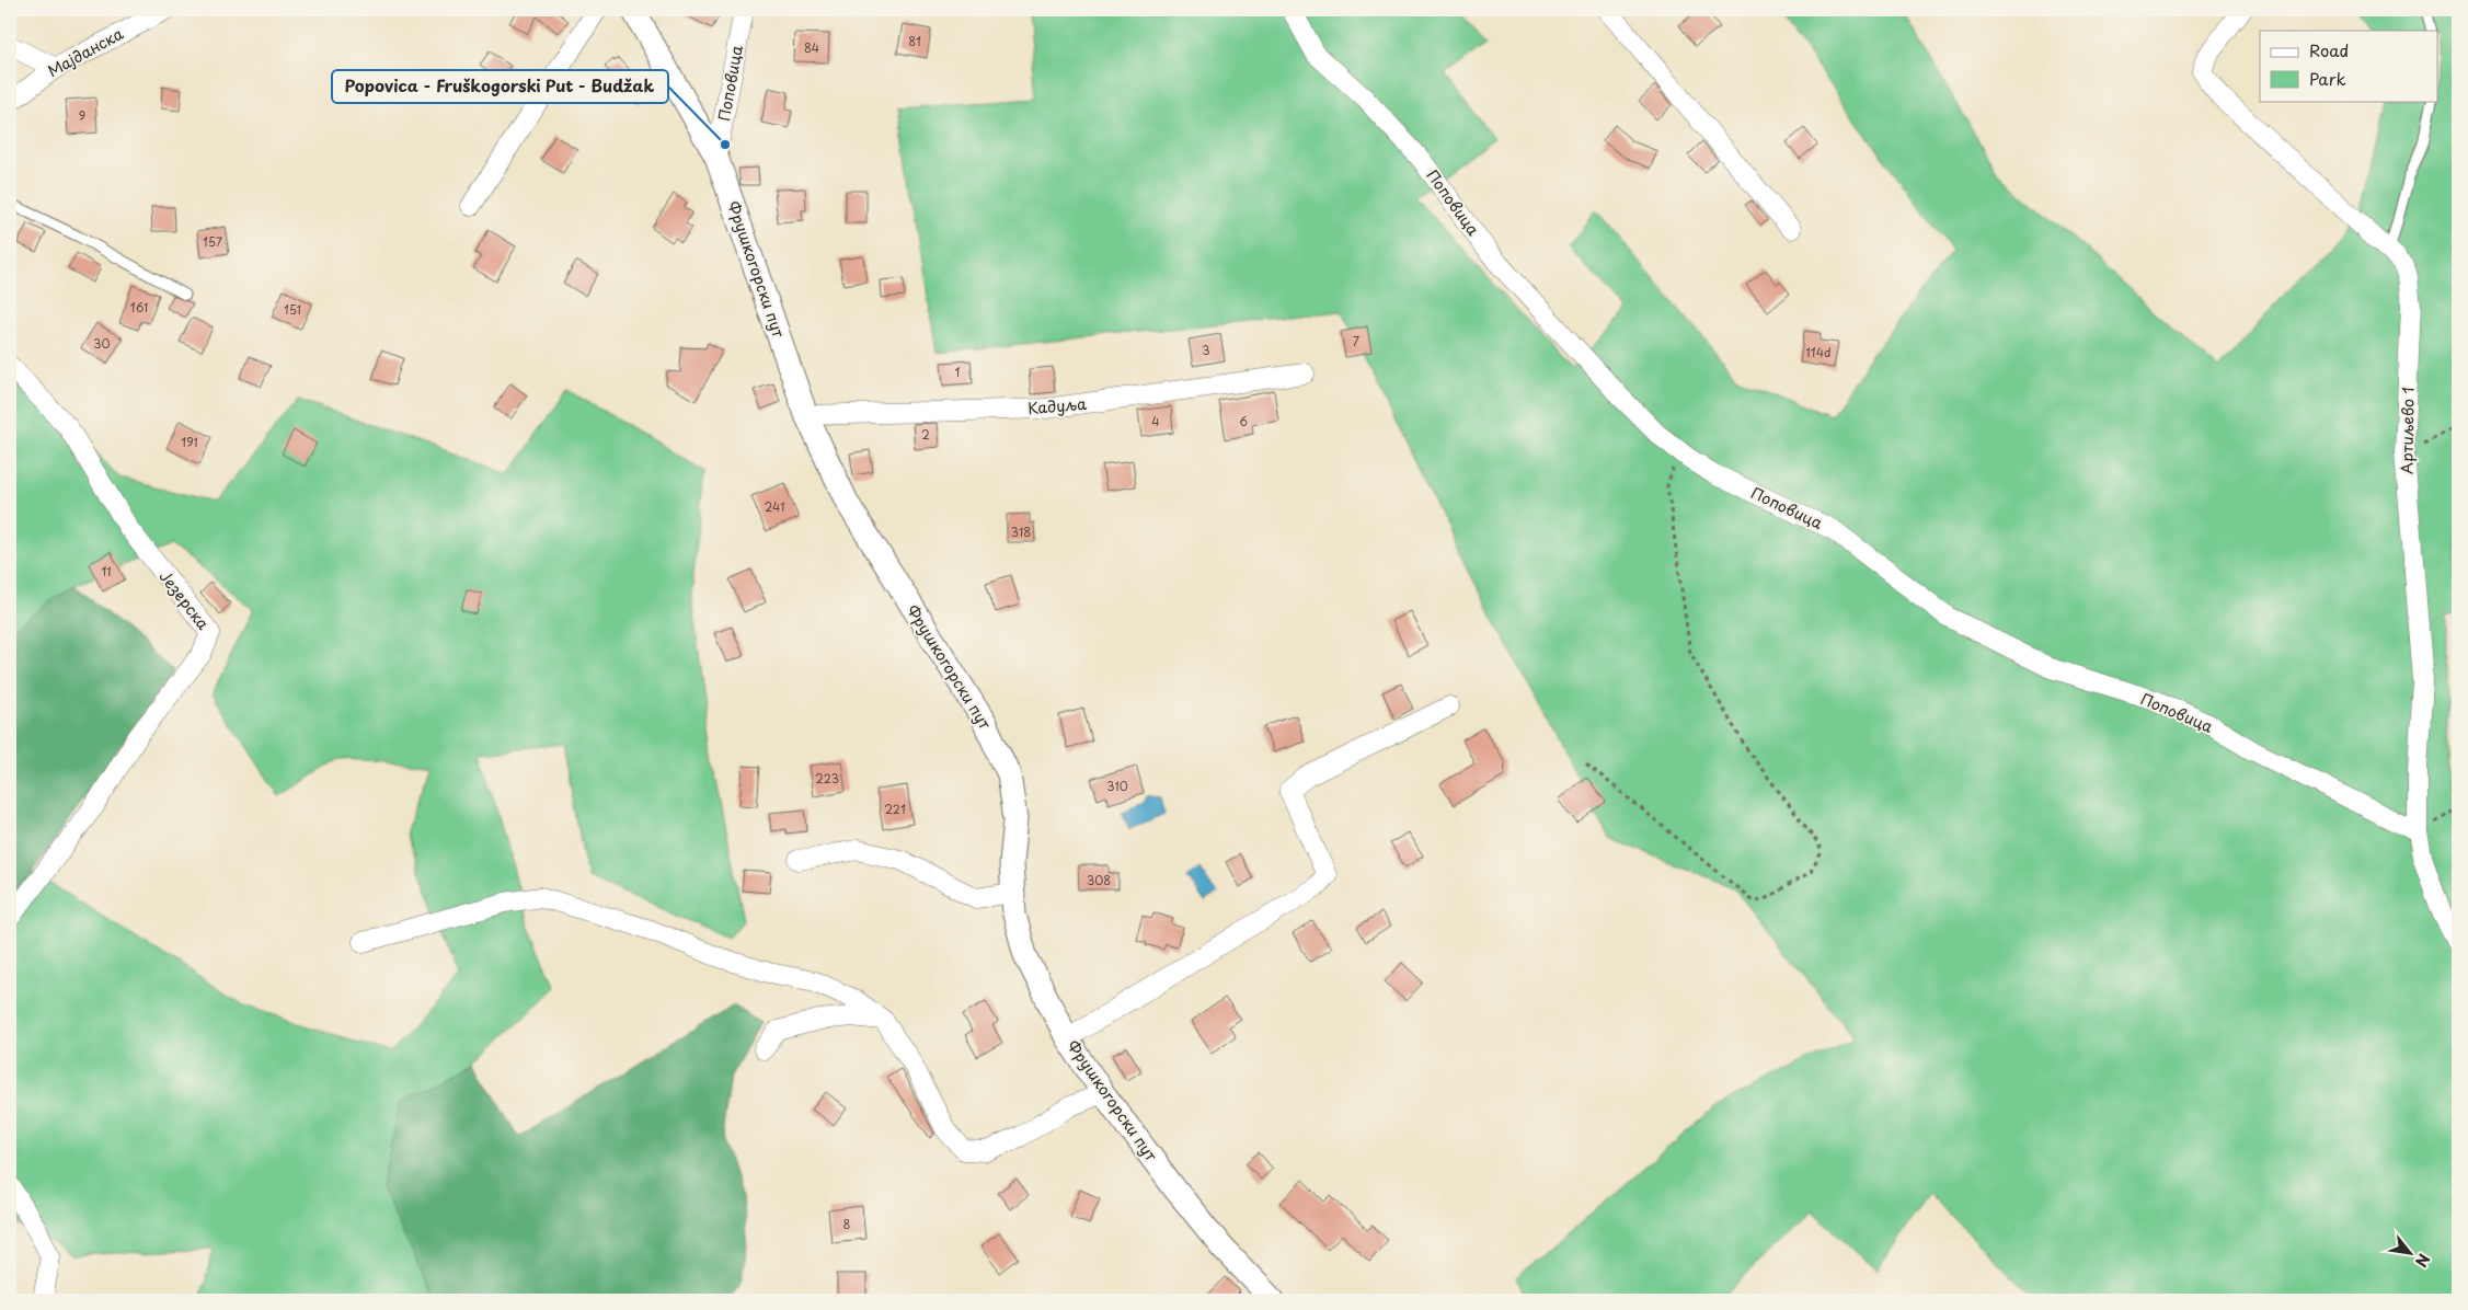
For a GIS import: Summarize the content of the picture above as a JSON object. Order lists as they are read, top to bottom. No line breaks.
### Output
{"streets":{"street":["Мајданска","Поповица","Фрушкогорски пут","Кадуља","Артиљево 1","Језерска"]},"crossings":[["Поповица","Фрушкогорски пут"],["Поповица","Артиљево 1"],["Фрушкогорски пут","Кадуља"]],"places":["Popovica - Fruškogorski Put - Budžak"],"house_numbers":["81","84","9","157","161","151","7","30","3","114d","1","4","6","2","191","241","318","11","223","310","221","308","8"],"legend":["Road","Park"],"north":"bottom right"}
